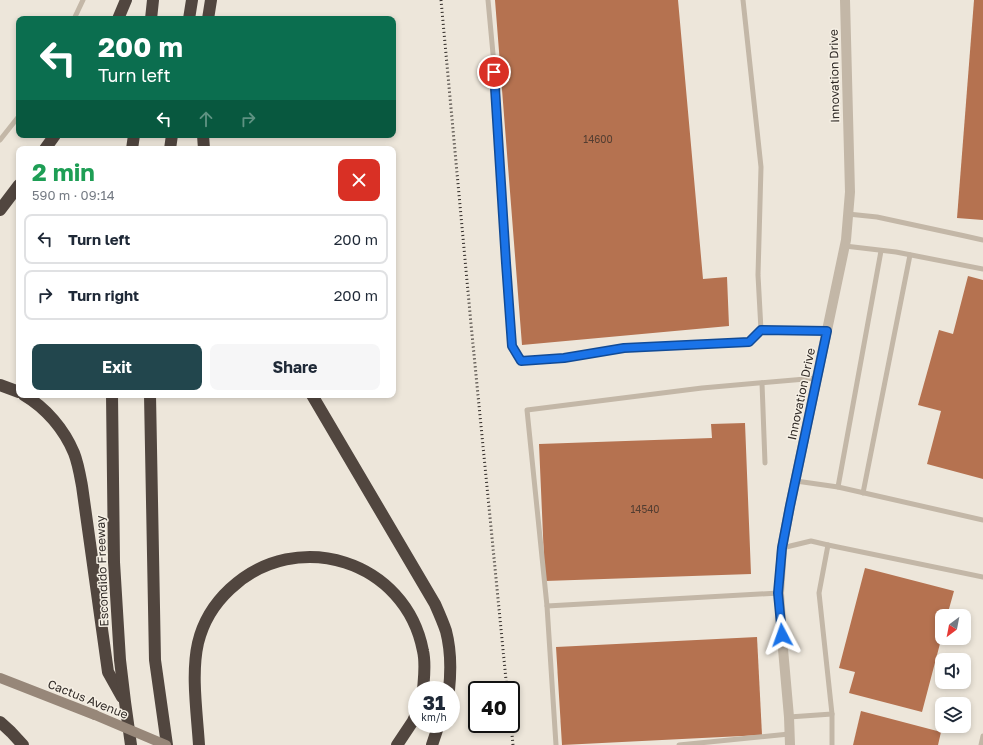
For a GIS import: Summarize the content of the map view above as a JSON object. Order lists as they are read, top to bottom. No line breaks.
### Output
{"streets":{"highway":["Escondido Freeway"],"main road":["Cactus Avenue"],"street":["Innovation Drive"]},"house_numbers":["14600","14540"],"north":"bottom left","page":{"turn":["200 m","Turn left"],"heading":["2 min","590 m · 09:14"],"list":[{"name":"Turn left","value":"200 m"},{"name":"Turn right","value":"200 m"}],"buttons":["Exit","Share"],"speed":"31 km/h","limit":"40"}}
